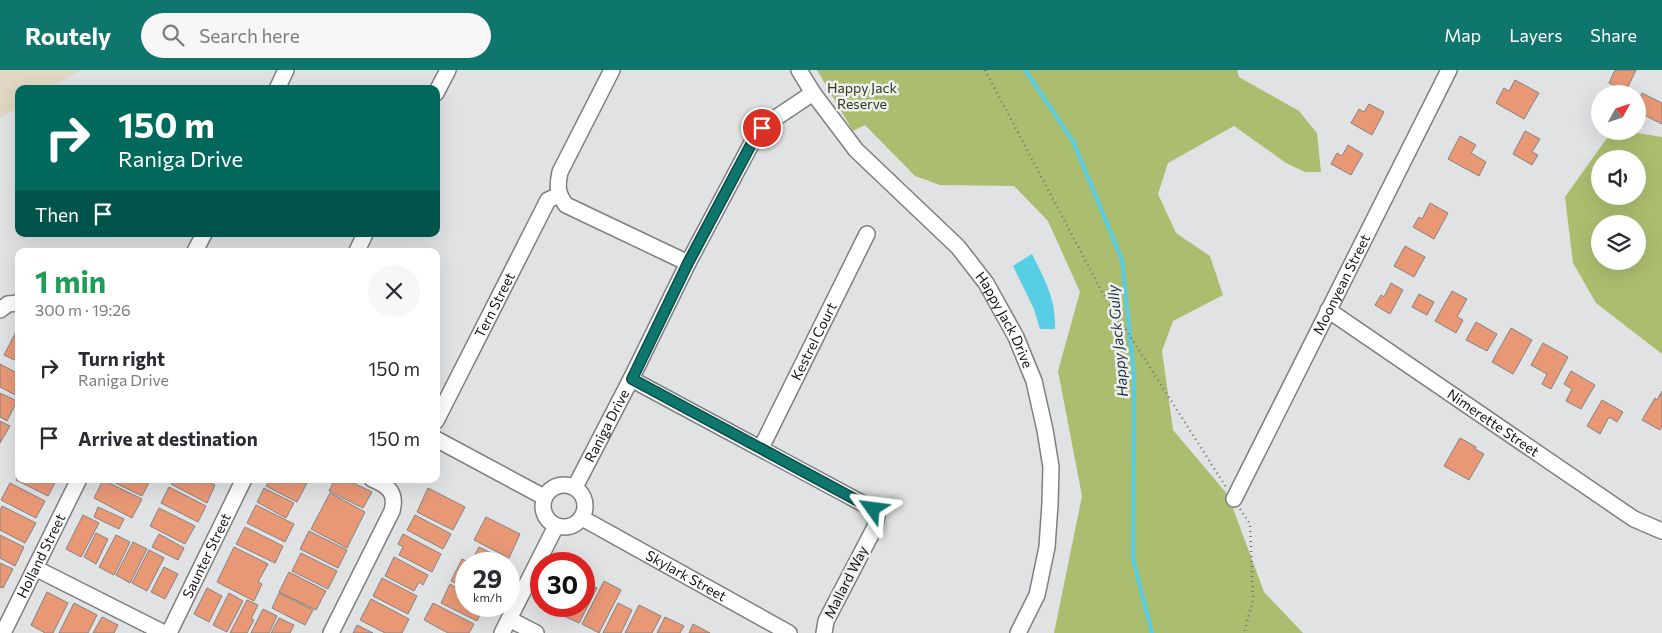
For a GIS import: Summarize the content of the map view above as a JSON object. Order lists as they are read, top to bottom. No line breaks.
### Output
{"streets":{"street":["Moonyean Street","Tern Street","Happy Jack Drive","Kestrel Court","Nimerette Street","Raniga Drive","Holland Street","Saunter Street","Skylark Street","Mallard Way"]},"crossings":[["Moonyean Street","Nimerette Street"],["Happy Jack Drive","Raniga Drive"],["Kestrel Court","Mallard Way"],["Raniga Drive","Skylark Street"],["Raniga Drive","Mallard Way"]],"water":["Happy Jack Gully"],"parks":["Happy Jack Reserve"],"north":"top right","page":{"header":"Routely","search":"Search here","nav":["Map","Layers","Share"],"turn":["150 m","Raniga Drive"],"then":"Then","heading":["1 min","300 m · 19:26"],"list":[{"name":"Turn right","note":"Raniga Drive","value":"150 m"},{"name":"Arrive at destination","value":"150 m"}],"speed":"29 km/h","limit":"30"}}
